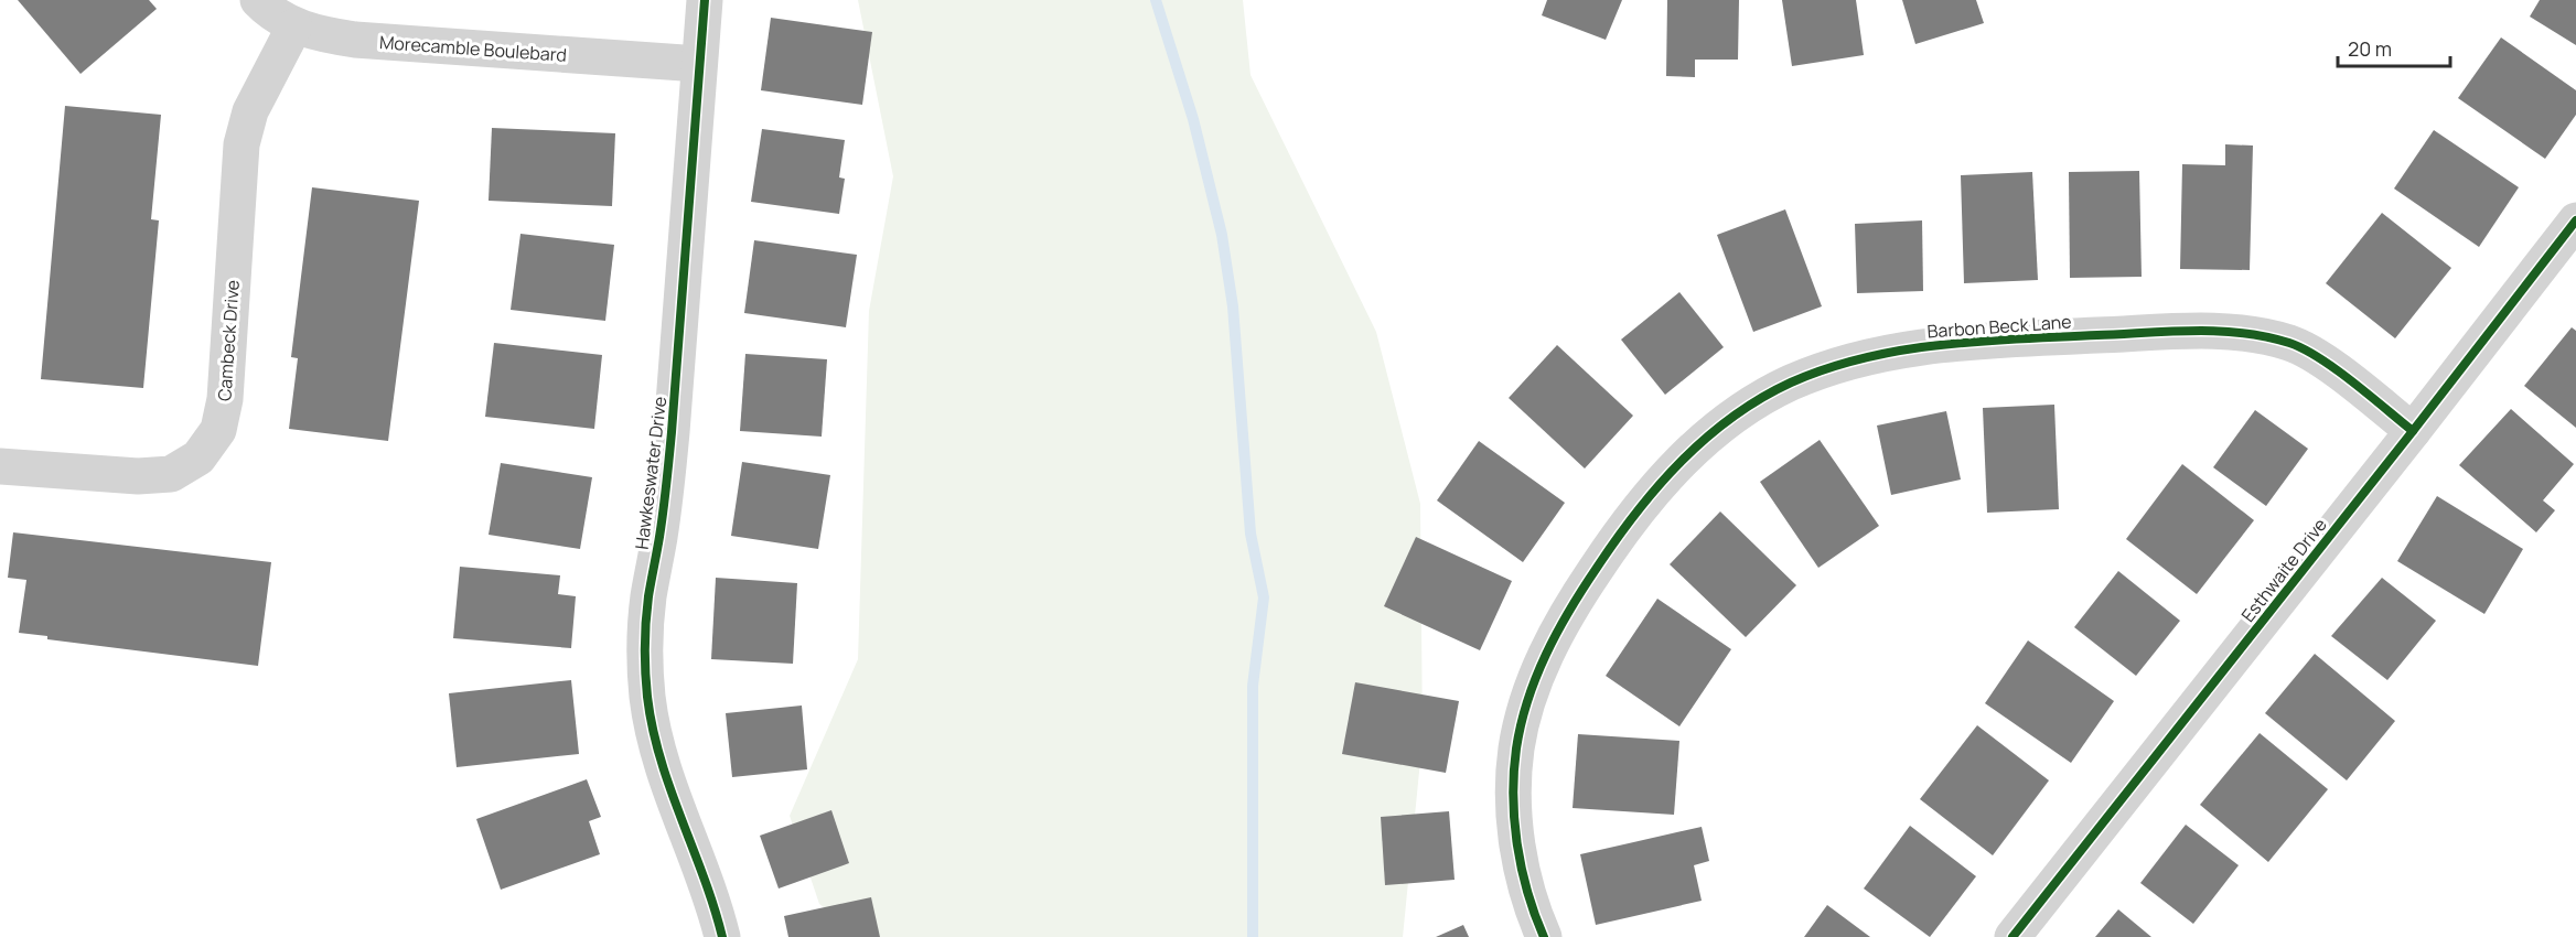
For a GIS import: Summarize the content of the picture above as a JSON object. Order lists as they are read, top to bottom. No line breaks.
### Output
{"streets":{"street":["Morecamble Boulebard","Barbon Beck Lane","Cambeck Drive","Hawkeswater Drive","Esthwaite Drive"]},"crossings":[["Morecamble Boulebard","Cambeck Drive"],["Morecamble Boulebard","Hawkeswater Drive"],["Barbon Beck Lane","Esthwaite Drive"]],"scale_bar":"20 m"}
